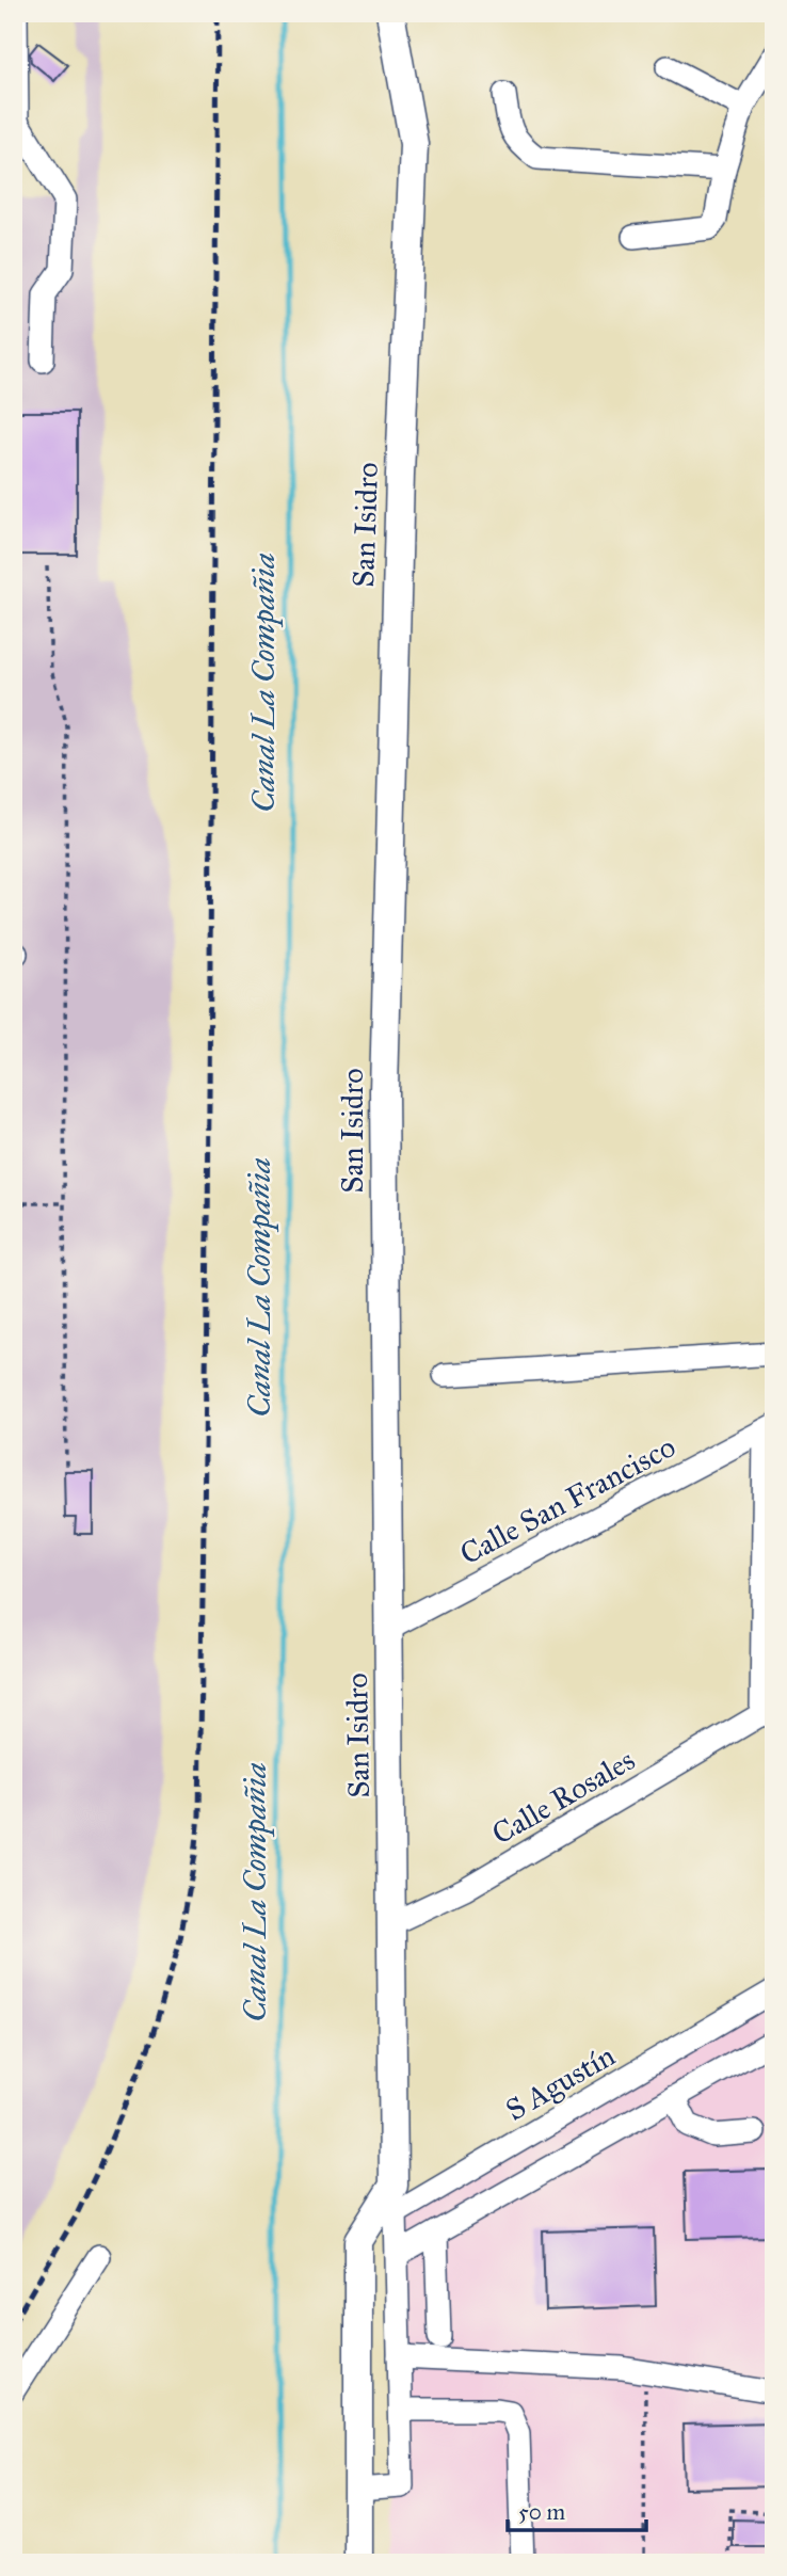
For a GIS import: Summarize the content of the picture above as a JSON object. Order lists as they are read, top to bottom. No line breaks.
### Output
{"streets":{"main road":["San Isidro"],"street":["Calle San Francisco","Calle Rosales","S Agustín"]},"crossings":[["San Isidro","Calle San Francisco"],["San Isidro","Calle Rosales"],["San Isidro","S Agustín"]],"water":["Canal La Compañia"],"scale_bar":"50 m"}
